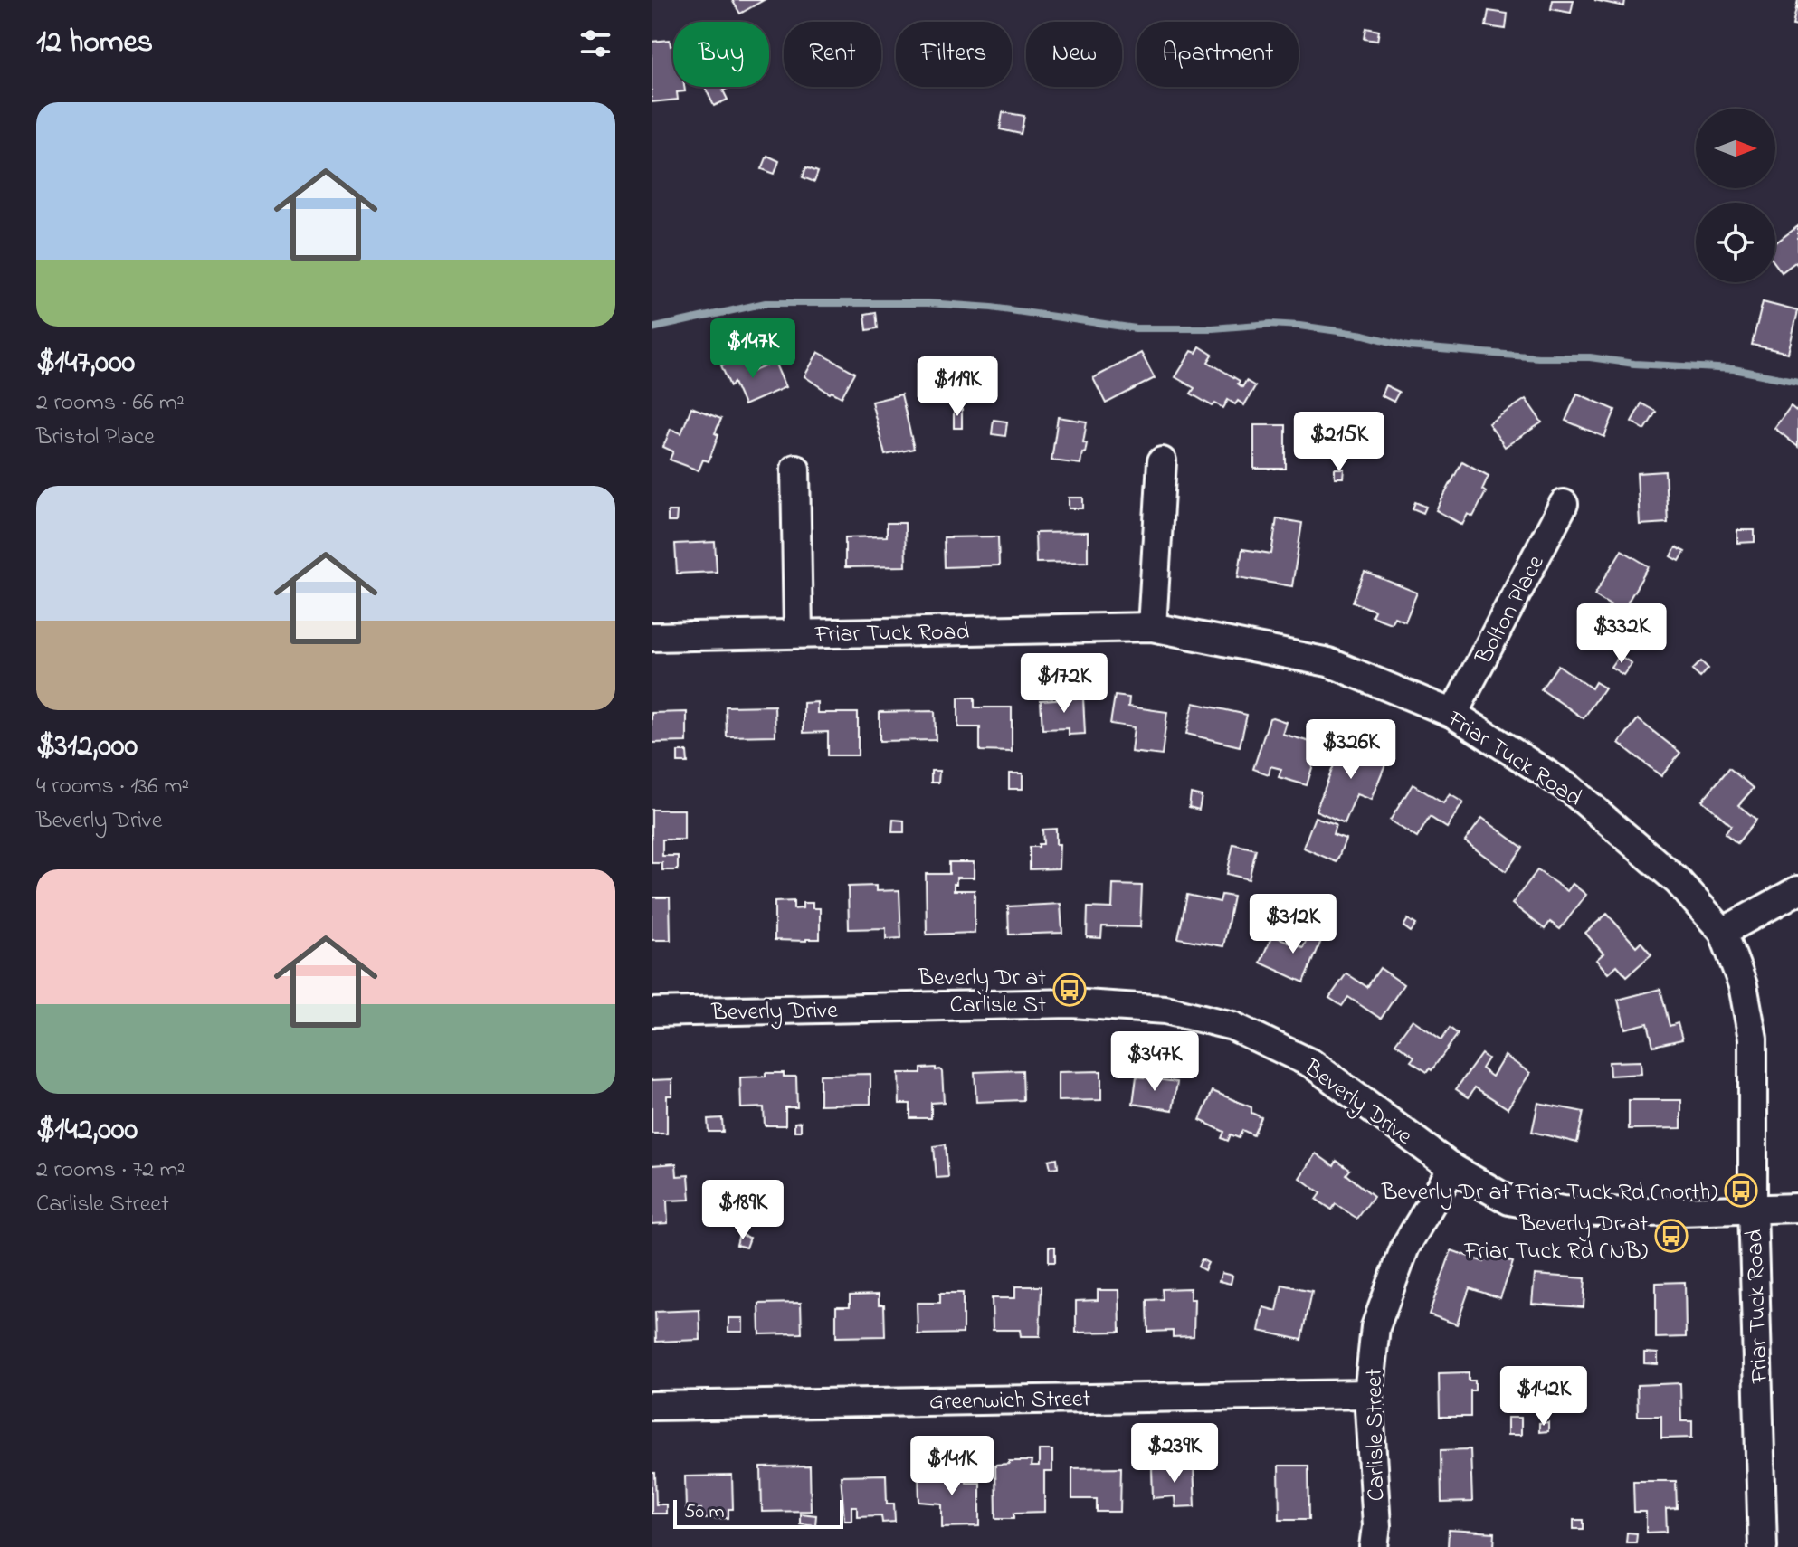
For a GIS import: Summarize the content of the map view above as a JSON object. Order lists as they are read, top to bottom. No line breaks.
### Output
{"streets":{"street":["Bolton Place","Friar Tuck Road","Beverly Drive","Greenwich Street","Carlisle Street"]},"crossings":[["Bolton Place","Friar Tuck Road"],["Friar Tuck Road","Beverly Drive"],["Beverly Drive","Carlisle Street"],["Greenwich Street","Carlisle Street"]],"places":{"bus stop":["Beverly Dr at Carlisle St","Beverly Dr at Friar Tuck Rd (north)","Beverly Dr at Friar Tuck Rd (NB)"]},"scale_bar":"50 m","north":"right","page":{"heading":"12 homes","chip":["Buy","Rent","Filters","New","Apartment"],"list":[{"name":"$147,000","note":"2 rooms · 66 m² · Bristol Place"},{"name":"$312,000","note":"4 rooms · 136 m² · Beverly Drive"},{"name":"$142,000","note":"2 rooms · 72 m² · Carlisle Street"}],"price":["$147K","$119K","$215K","$332K","$172K","$326K","$312K","$347K","$189K","$142K","$239K","$141K"],"scale":"50 m"}}
